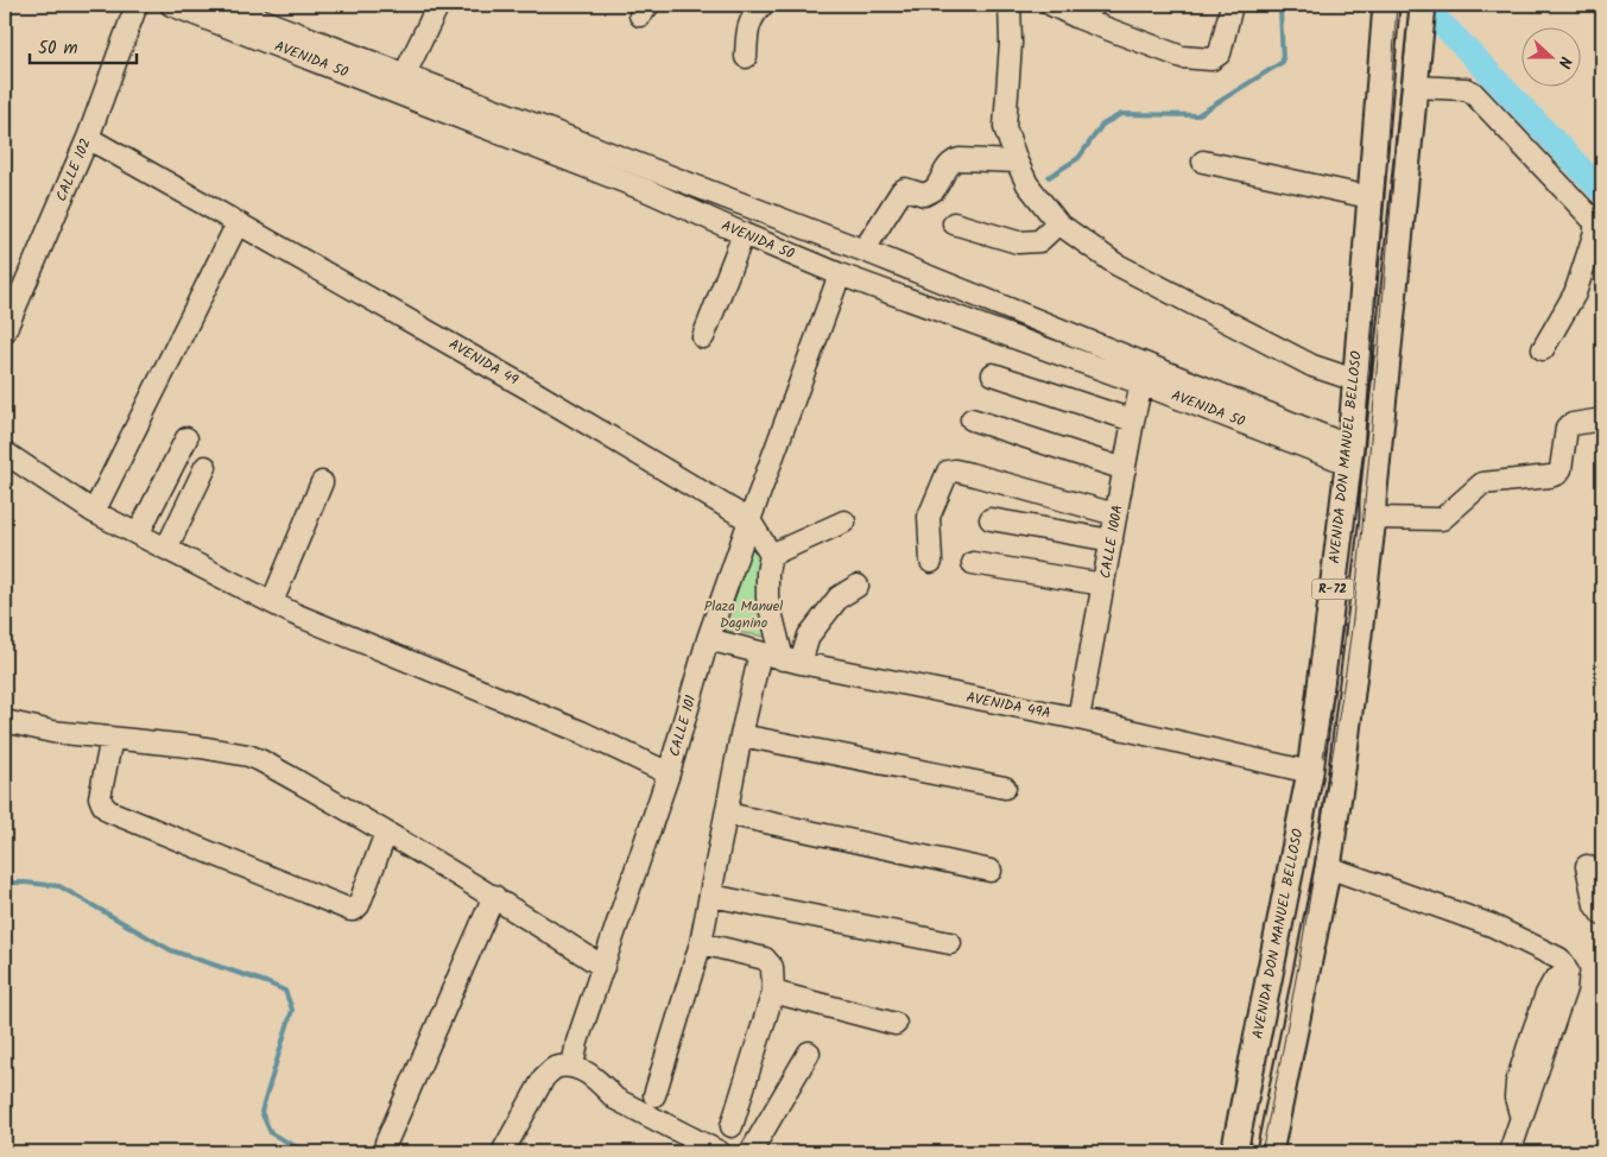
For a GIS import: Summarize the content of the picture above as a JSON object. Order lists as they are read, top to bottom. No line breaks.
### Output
{"streets":{"main road":["AVENIDA DON MANUEL BELLOSO","R-72"],"street":["AVENIDA 50","CALLE 102","AVENIDA 49","CALLE 100A","AVENIDA 49A","CALLE 101"]},"crossings":[["AVENIDA 50","AVENIDA DON MANUEL BELLOSO"],["AVENIDA 50","CALLE 100A"],["AVENIDA 50","CALLE 101"],["CALLE 102","AVENIDA 49"],["AVENIDA 49","CALLE 101"],["AVENIDA DON MANUEL BELLOSO","AVENIDA 49A"],["CALLE 100A","AVENIDA 49A"],["AVENIDA 49A","CALLE 101"]],"parks":["Plaza Manuel Dagnino"],"scale_bar":"50 m","north":"right"}
